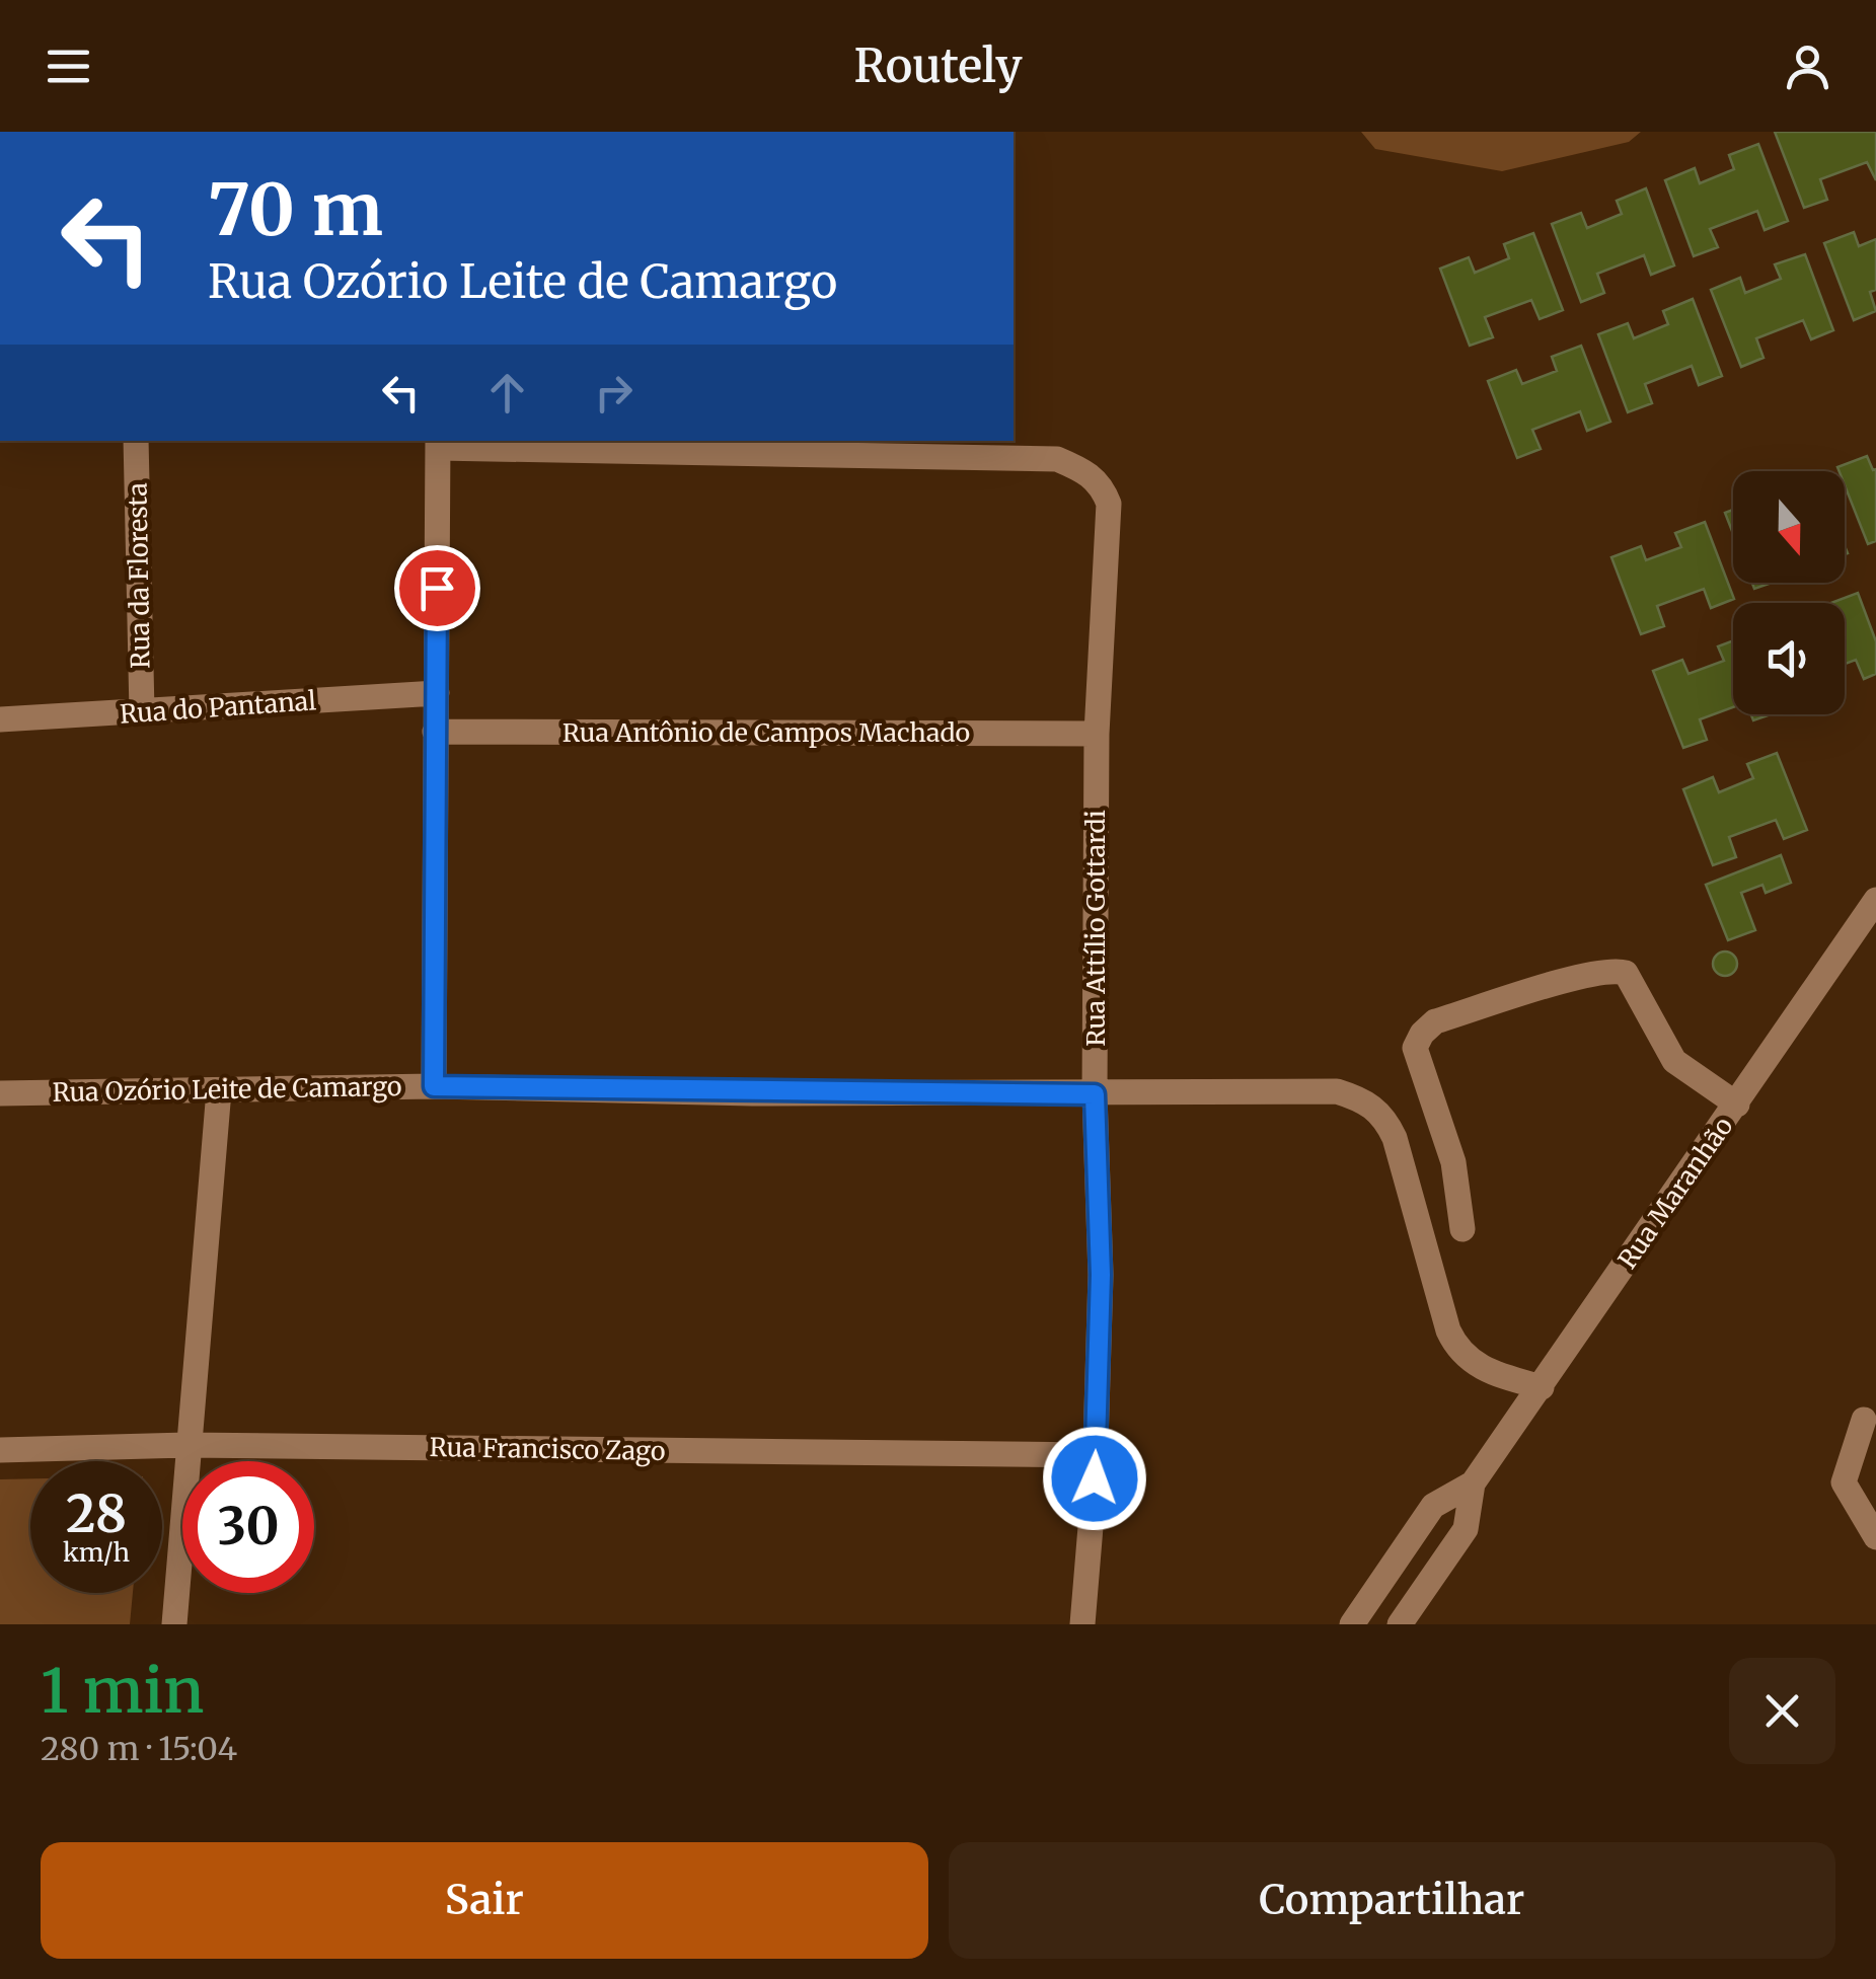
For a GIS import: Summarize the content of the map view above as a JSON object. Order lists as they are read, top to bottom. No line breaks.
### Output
{"streets":{"street":["Rua da Floresta","Rua do Pantanal","Rua Antônio de Campos Machado","Rua Attílio Gottardi","Rua Ozório Leite de Camargo","Rua Maranhão","Rua Francisco Zago"]},"crossings":[["Rua da Floresta","Rua do Pantanal"],["Rua Antônio de Campos Machado","Rua Attílio Gottardi"],["Rua Attílio Gottardi","Rua Ozório Leite de Camargo"],["Rua Attílio Gottardi","Rua Francisco Zago"],["Rua Ozório Leite de Camargo","Rua Maranhão"]],"north":"bottom","page":{"header":"Routely","turn":["70 m","Rua Ozório Leite de Camargo"],"speed":"28 km/h","limit":"30","heading":["1 min","280 m · 15:04"],"buttons":["Sair","Compartilhar"]}}
